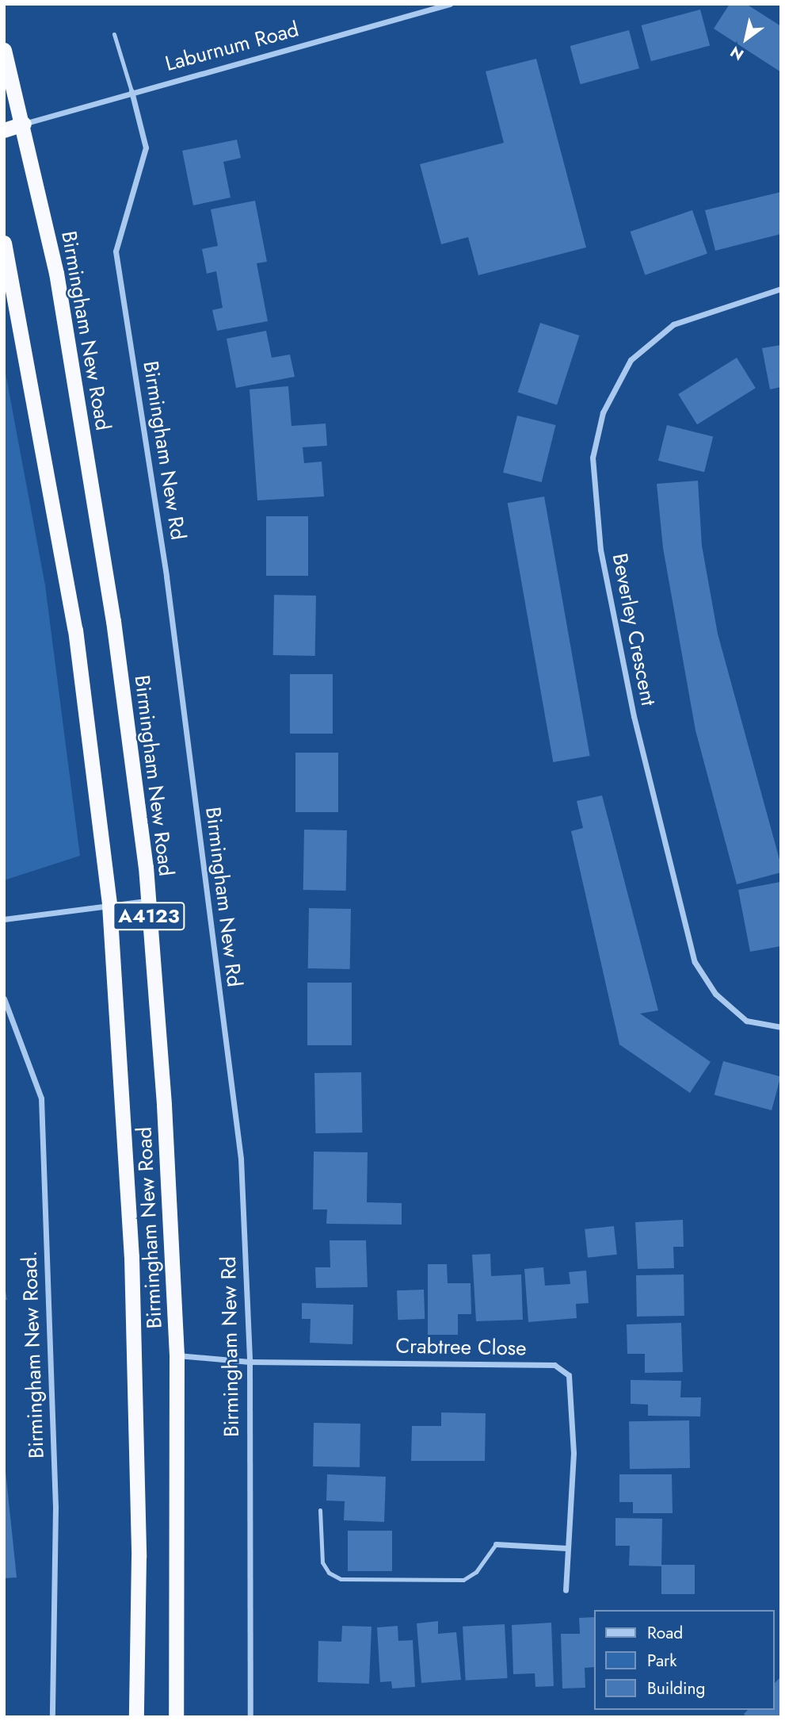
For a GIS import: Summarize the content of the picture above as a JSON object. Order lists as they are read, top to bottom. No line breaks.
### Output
{"streets":{"highway":["Birmingham New Road","A4123"],"street":["Laburnum Road","Birmingham New Rd","Beverley Crescent","Crabtree Close","Birmingham New Road."]},"crossings":[["Laburnum Road","Birmingham New Road"],["Laburnum Road","Birmingham New Rd"],["Birmingham New Road","Crabtree Close"],["Birmingham New Rd","Crabtree Close"]],"legend":["Road","Park","Building"],"north":"bottom left"}
